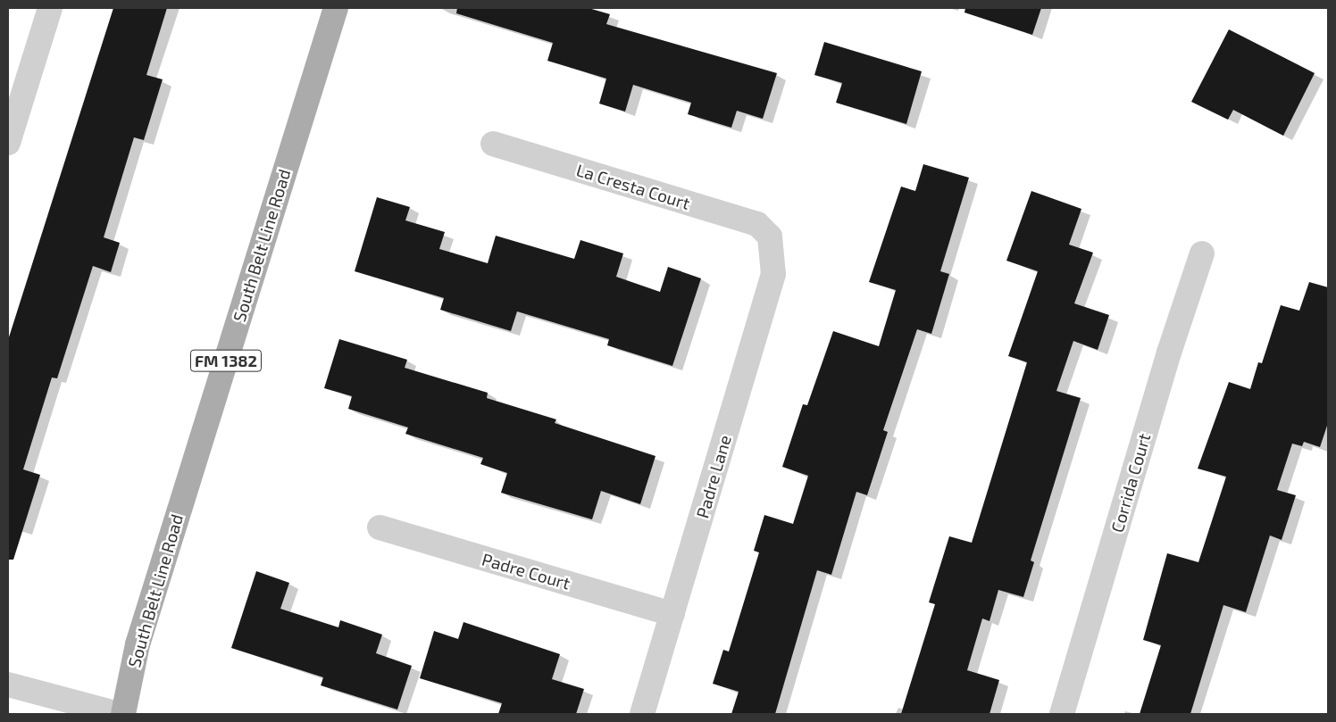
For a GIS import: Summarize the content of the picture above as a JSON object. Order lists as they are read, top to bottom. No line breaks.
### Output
{"streets":{"main road":["South Belt Line Road","FM 1382"],"street":["La Cresta Court","Padre Lane","Corrida Court","Padre Court"]},"crossings":[["La Cresta Court","Padre Lane"],["Padre Lane","Padre Court"]]}
